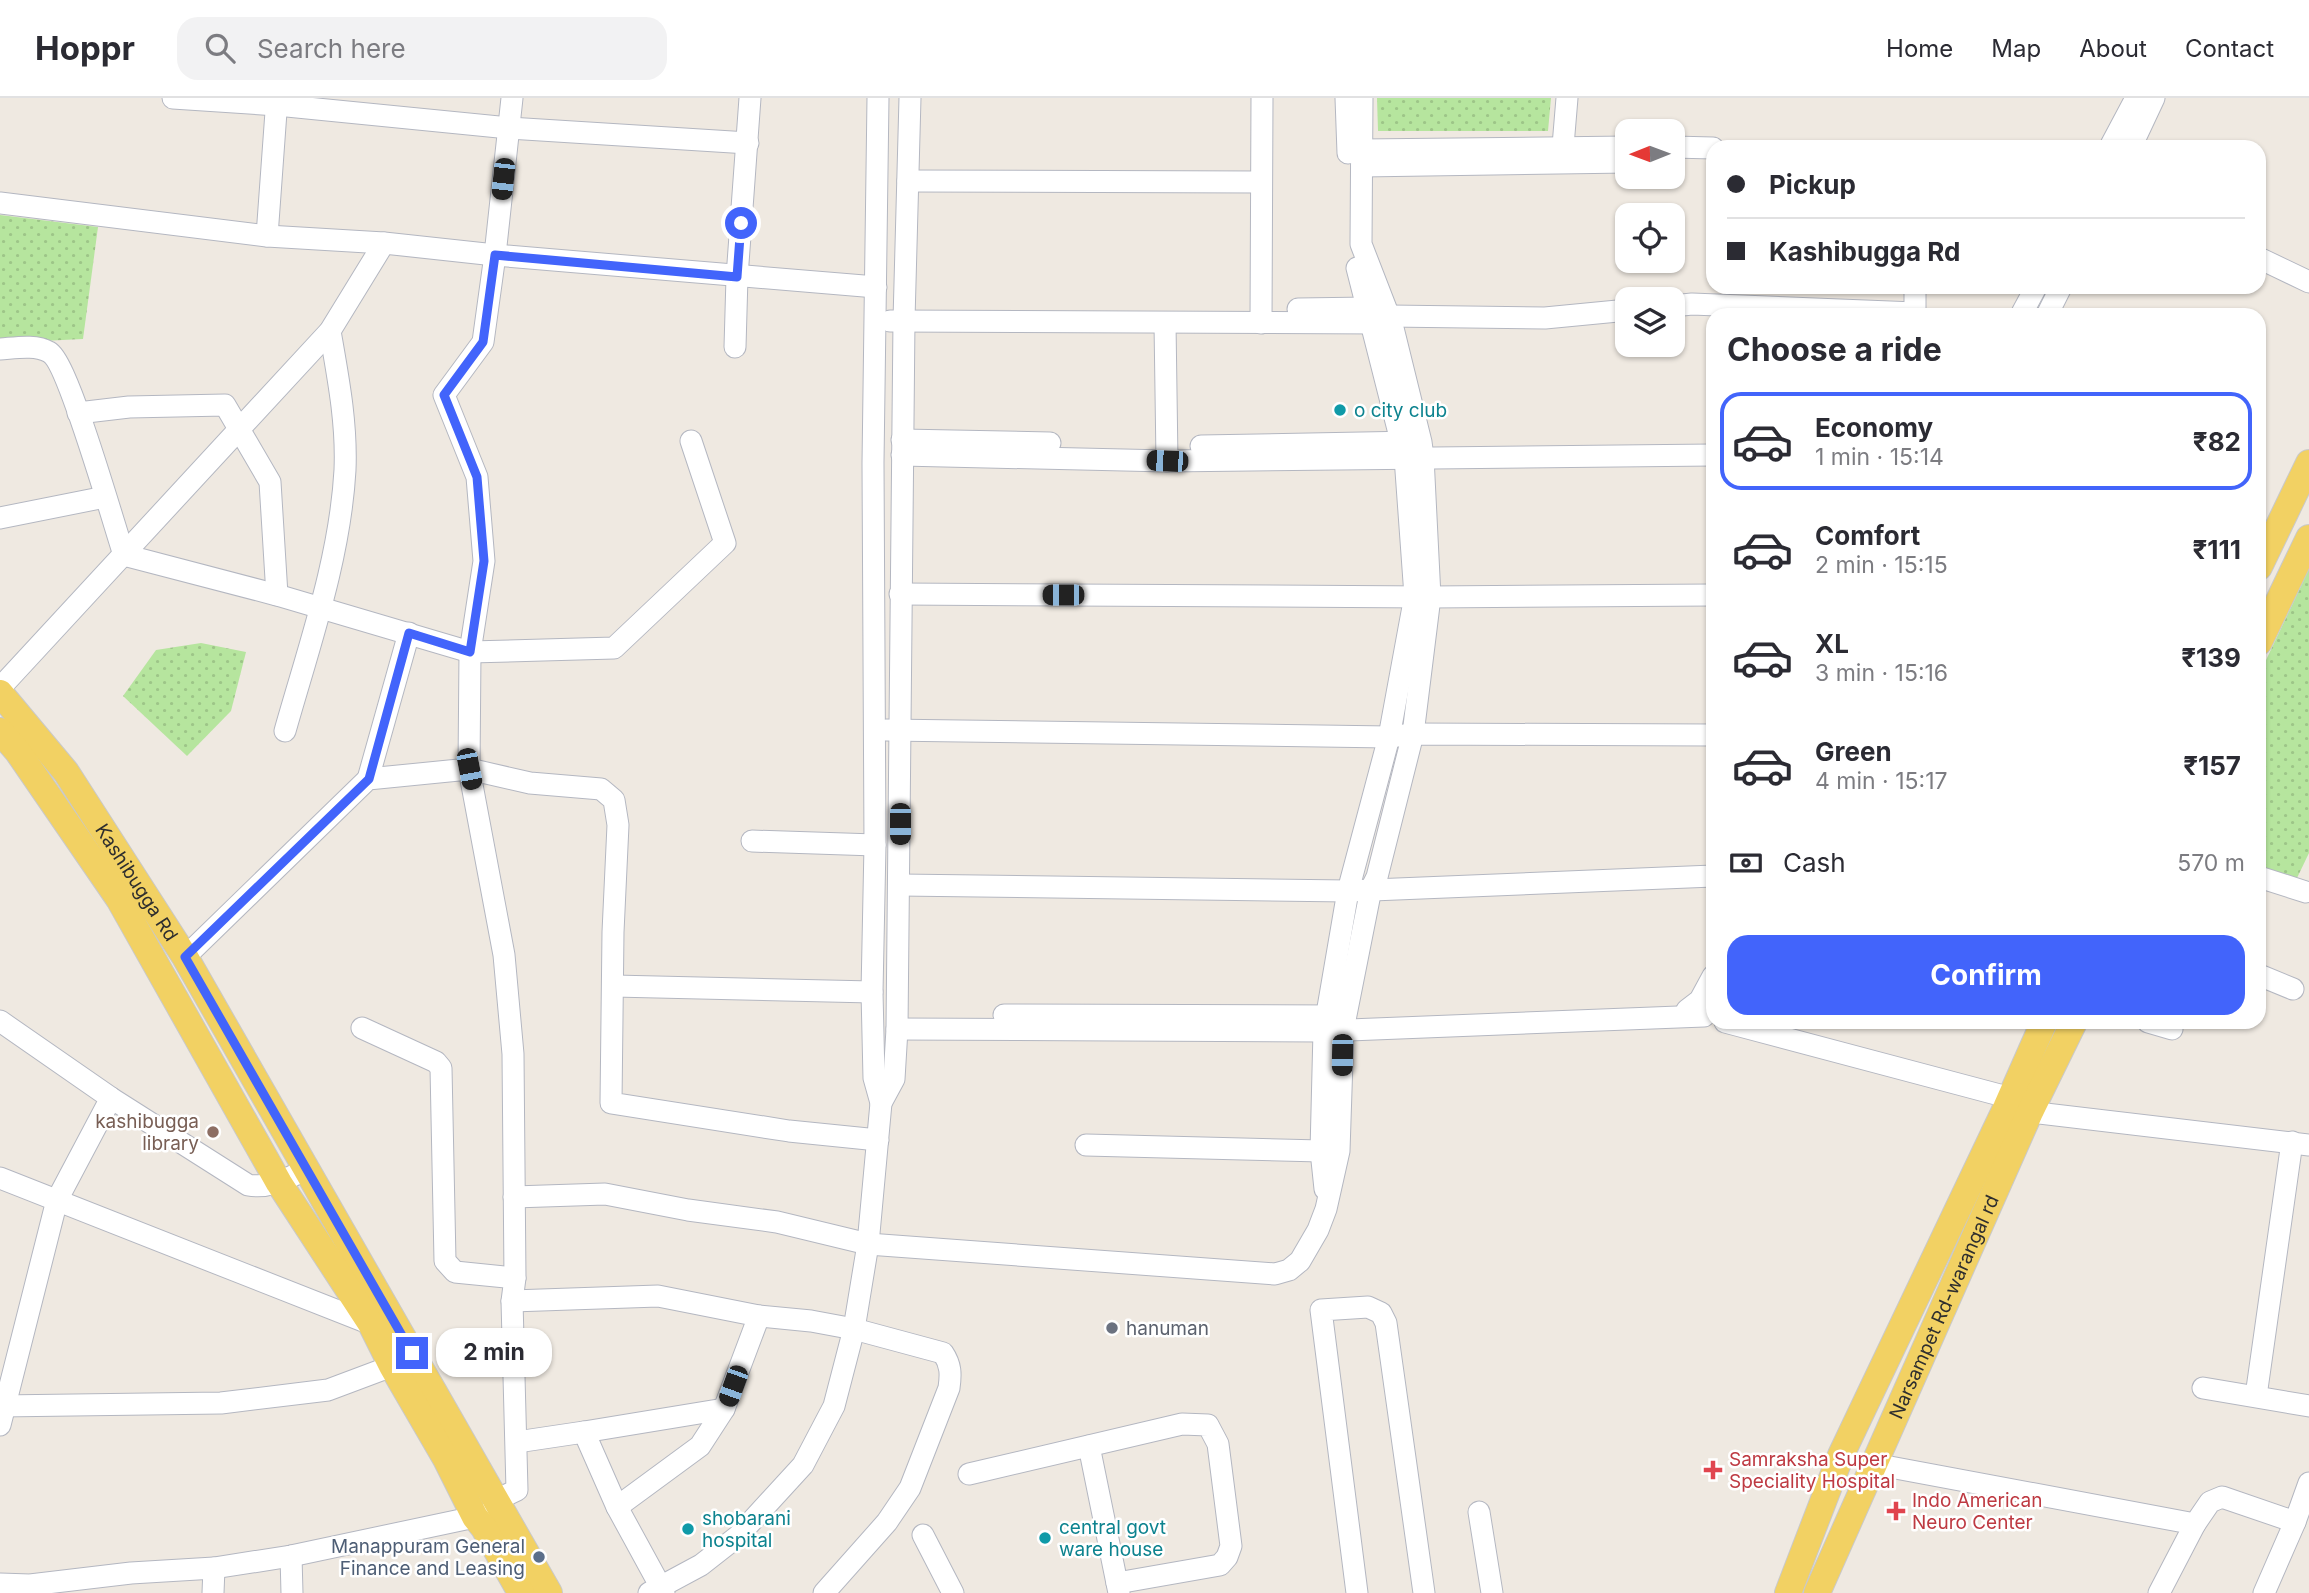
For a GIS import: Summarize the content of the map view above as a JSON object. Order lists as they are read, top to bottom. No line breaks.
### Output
{"streets":{"main road":["Kashibugga Rd","Narsampet Rd-warangal rd"]},"places":{"other":["o city club","kashibugga library","hanuman","shobarani hospital","central govt ware house","Manappuram General Finance and Leasing"],"health":["Samraksha Super Speciality Hospital","Indo American Neuro Center"]},"north":"left","page":{"header":"Hoppr","search":"Search here","nav":["Home","Map","About","Contact"],"banner":["Pickup","Kashibugga Rd"],"heading":"Choose a ride","list":[{"name":"Economy","note":"1 min · 15:14","value":"₹82"},{"name":"Comfort","note":"2 min · 15:15","value":"₹111"},{"name":"XL","note":"3 min · 15:16","value":"₹139"},{"name":"Green","note":"4 min · 15:17","value":"₹157"}],"pay":["Cash","570 m"],"buttons":"Confirm","bubble":"2 min"}}
